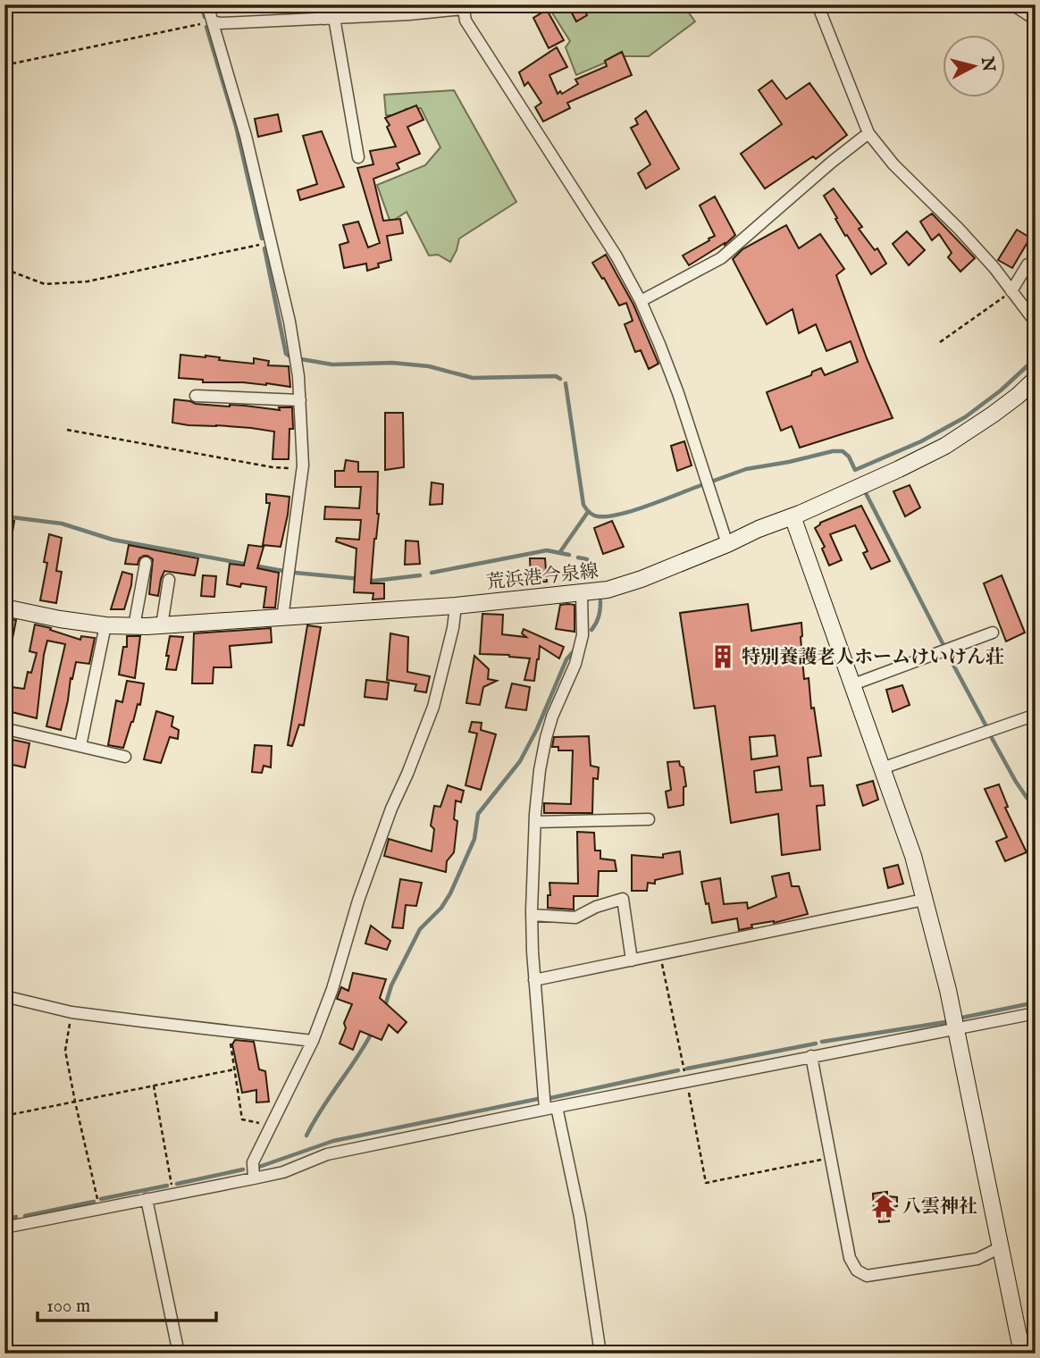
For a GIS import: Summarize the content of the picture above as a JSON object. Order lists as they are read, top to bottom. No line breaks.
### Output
{"streets":{"main road":["荒浜港今泉線"]},"places":{"building":["特別養護老人ホームけいけん荘"],"temple":["八雲神社"]},"scale_bar":"100 m","north":"right"}
